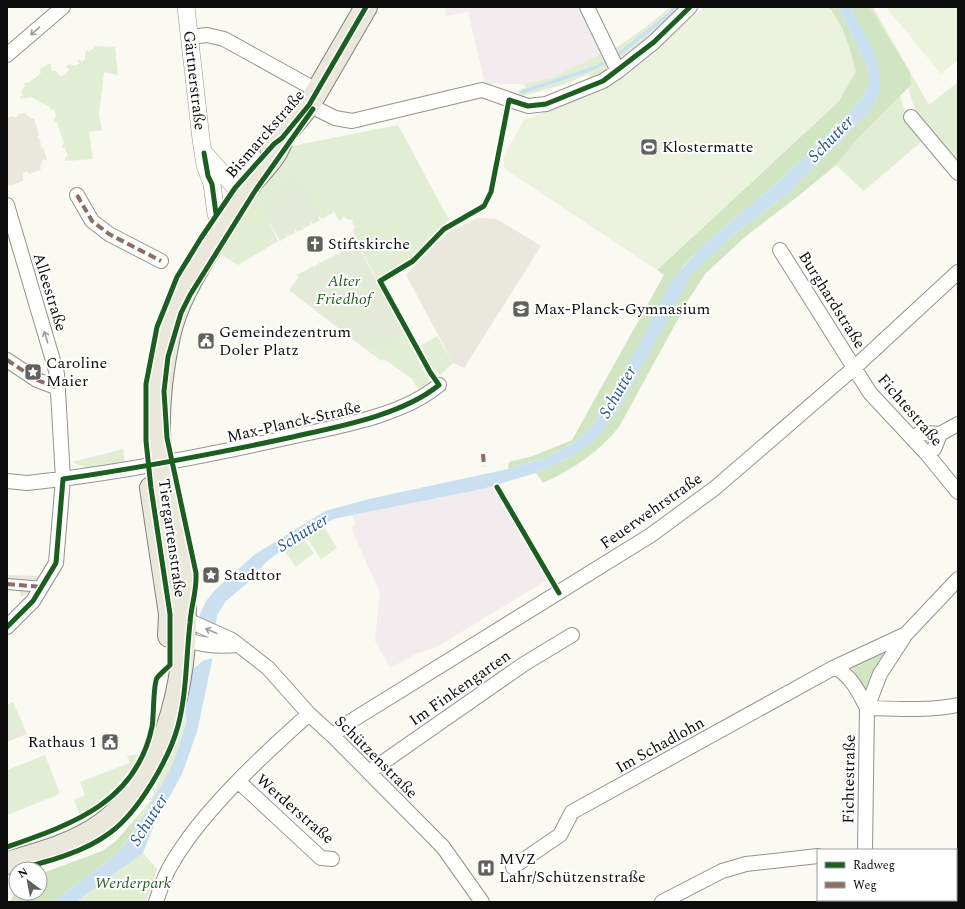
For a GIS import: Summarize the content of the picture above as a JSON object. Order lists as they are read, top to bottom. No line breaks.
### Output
{"streets":{"main road":["Bismarckstraße","Tiergartenstraße"],"street":["Gärtnerstraße","Alleestraße","Burghardstraße","Fichtestraße","Max-Planck-Straße","Feuerwehrstraße","Im Finkengarten","Im Schadlohn","Schützenstraße","Werderstraße"]},"crossings":[["Gärtnerstraße","Bismarckstraße"],["Gärtnerstraße","Tiergartenstraße"],["Bismarckstraße","Tiergartenstraße"],["Burghardstraße","Fichtestraße"],["Burghardstraße","Feuerwehrstraße"],["Fichtestraße","Feuerwehrstraße"],["Fichtestraße","Im Schadlohn"],["Max-Planck-Straße","Tiergartenstraße"],["Feuerwehrstraße","Schützenstraße"],["Tiergartenstraße","Schützenstraße"],["Im Finkengarten","Schützenstraße"],["Schützenstraße","Werderstraße"]],"one_way":["Alleestraße"],"water":["Schutter"],"parks":["Alter Friedhof","Werderpark"],"places":{"sports":["Klostermatte"],"church":["Stiftskirche"],"school or university":["Max-Planck-Gymnasium"],"public building":["Gemeindezentrum Doler Platz","Rathaus 1"],"place":["Caroline Maier","Stadttor"],"hospital":["MVZ Lahr/Schützenstraße"]},"legend":["Radweg","Weg"],"north":"top left"}
